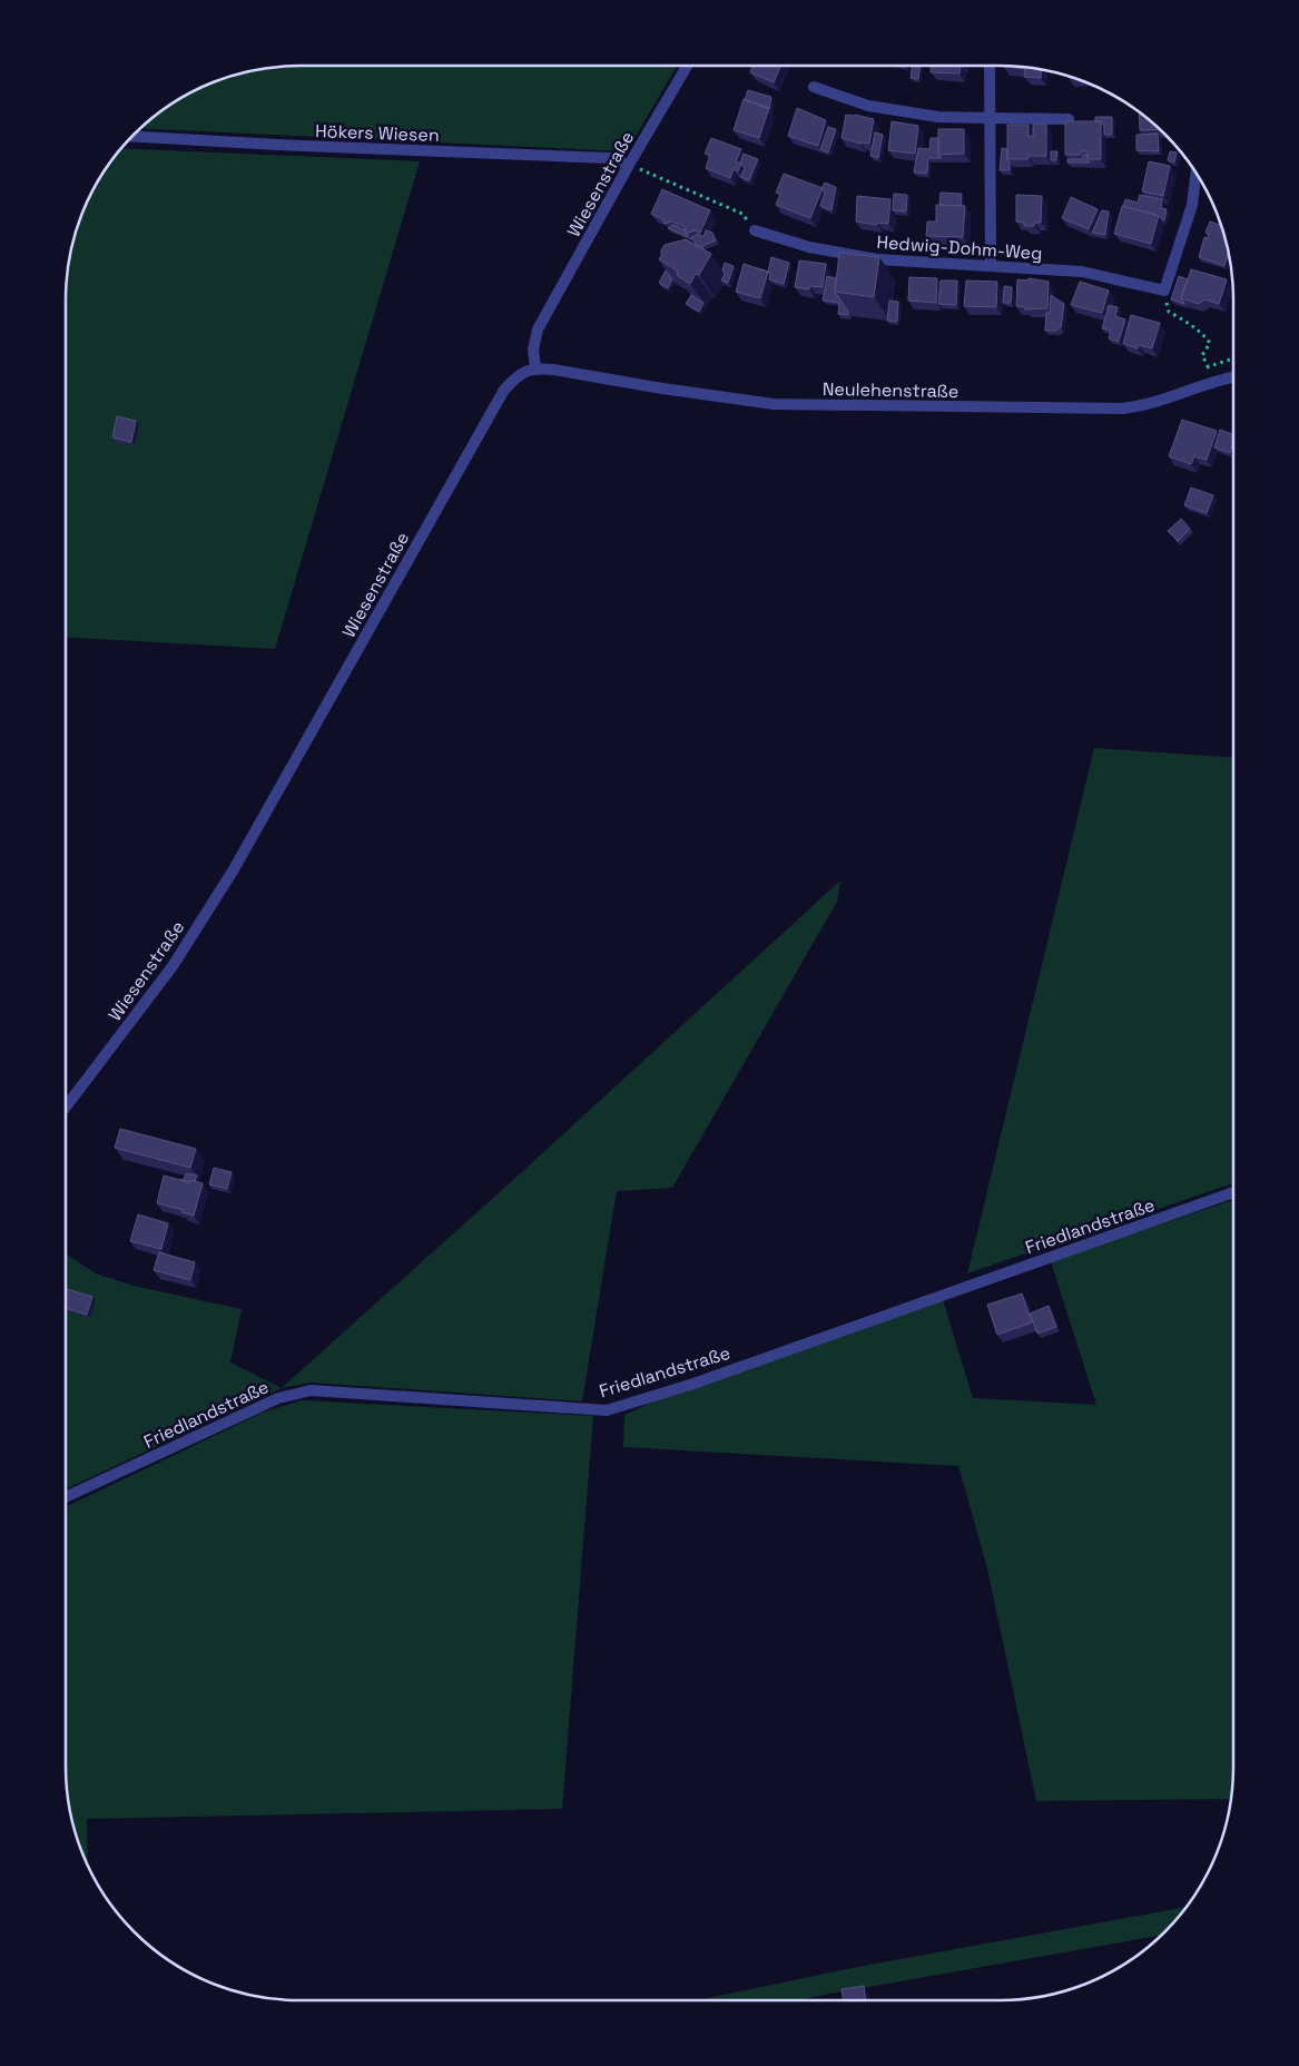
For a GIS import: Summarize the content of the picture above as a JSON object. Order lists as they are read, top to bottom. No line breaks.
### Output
{"streets":{"street":["Hökers Wiesen","Wiesenstraße","Hedwig-Dohm-Weg","Neulehenstraße","Friedlandstraße"]},"crossings":[["Hökers Wiesen","Wiesenstraße"],["Wiesenstraße","Neulehenstraße"]]}
